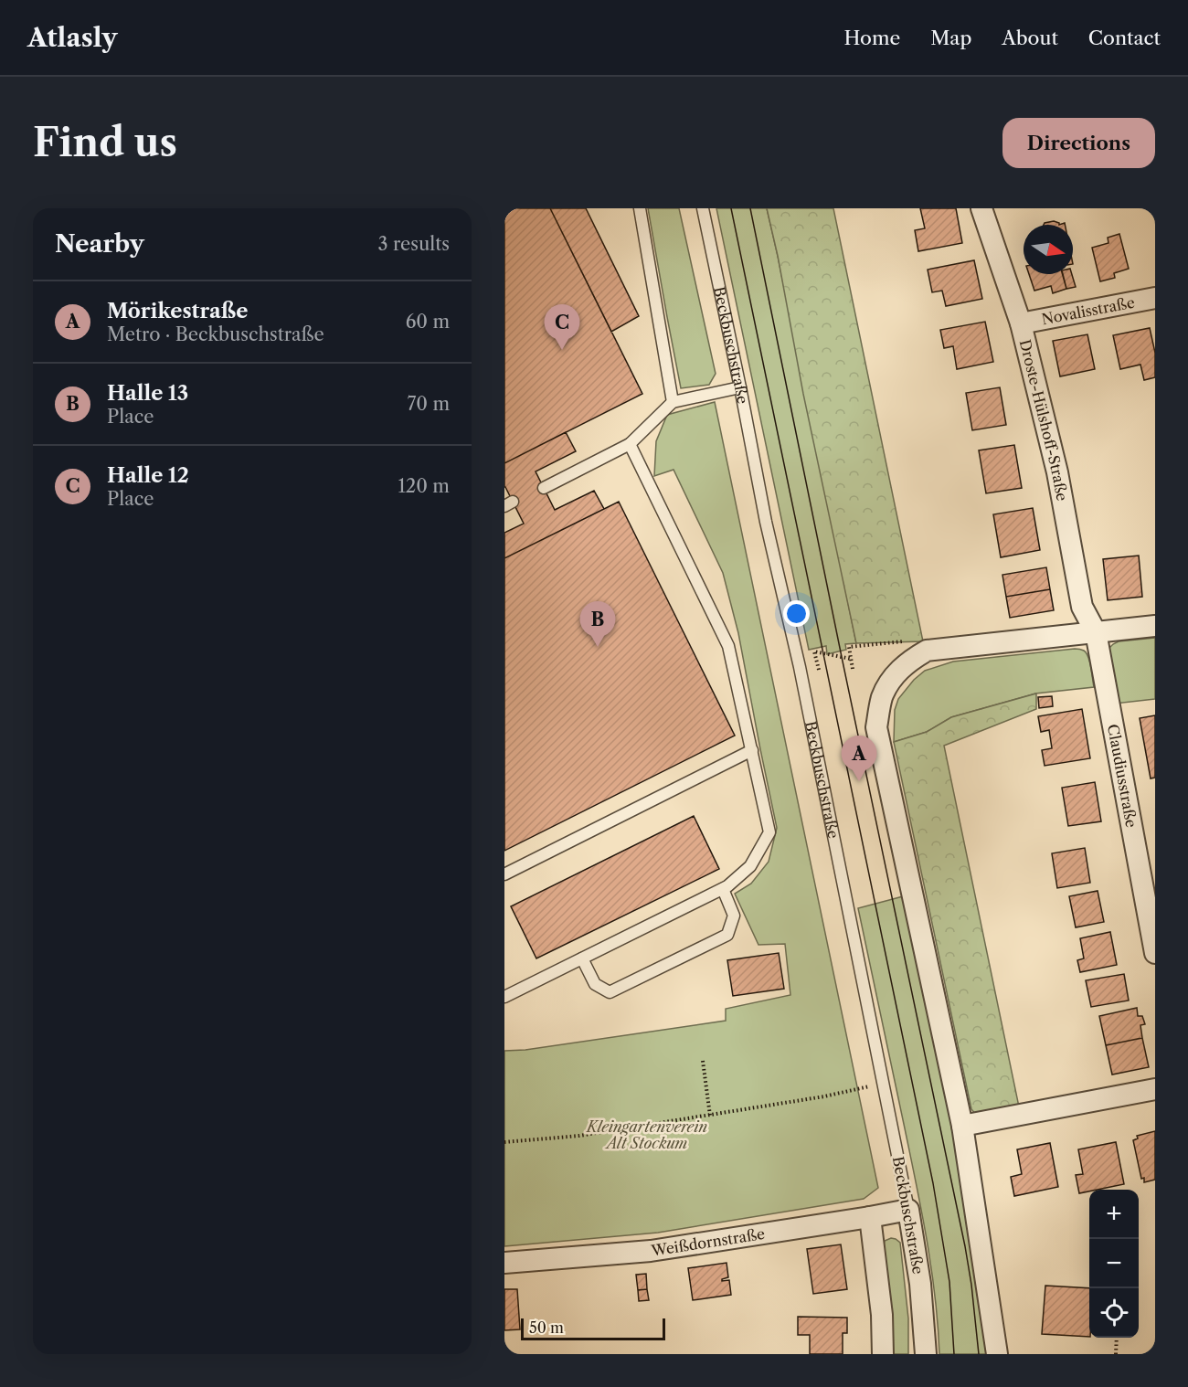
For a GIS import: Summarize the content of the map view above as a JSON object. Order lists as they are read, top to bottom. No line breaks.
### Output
{"streets":{"street":["Novalisstraße","Beckbuschstraße","Droste-Hülshoff-Straße","Claudiusstraße","Weißdornstraße"]},"crossings":[["Novalisstraße","Droste-Hülshoff-Straße"],["Beckbuschstraße","Weißdornstraße"],["Droste-Hülshoff-Straße","Claudiusstraße"]],"parks":["Kleingartenverein Alt Stockum"],"scale_bar":"50 m","north":"right","page":{"header":"Atlasly","nav":["Home","Map","About","Contact"],"buttons":"Directions","title":"Find us","heading":["Nearby","3 results"],"list":[{"mark":"A","name":"Mörikestraße","note":"Metro · Beckbuschstraße","value":"60 m"},{"mark":"B","name":"Halle 13","note":"Place","value":"70 m"},{"mark":"C","name":"Halle 12","note":"Place","value":"120 m"}],"pins":["C","B","A"],"map_buttons":["+","−"],"scale":"50 m"}}
